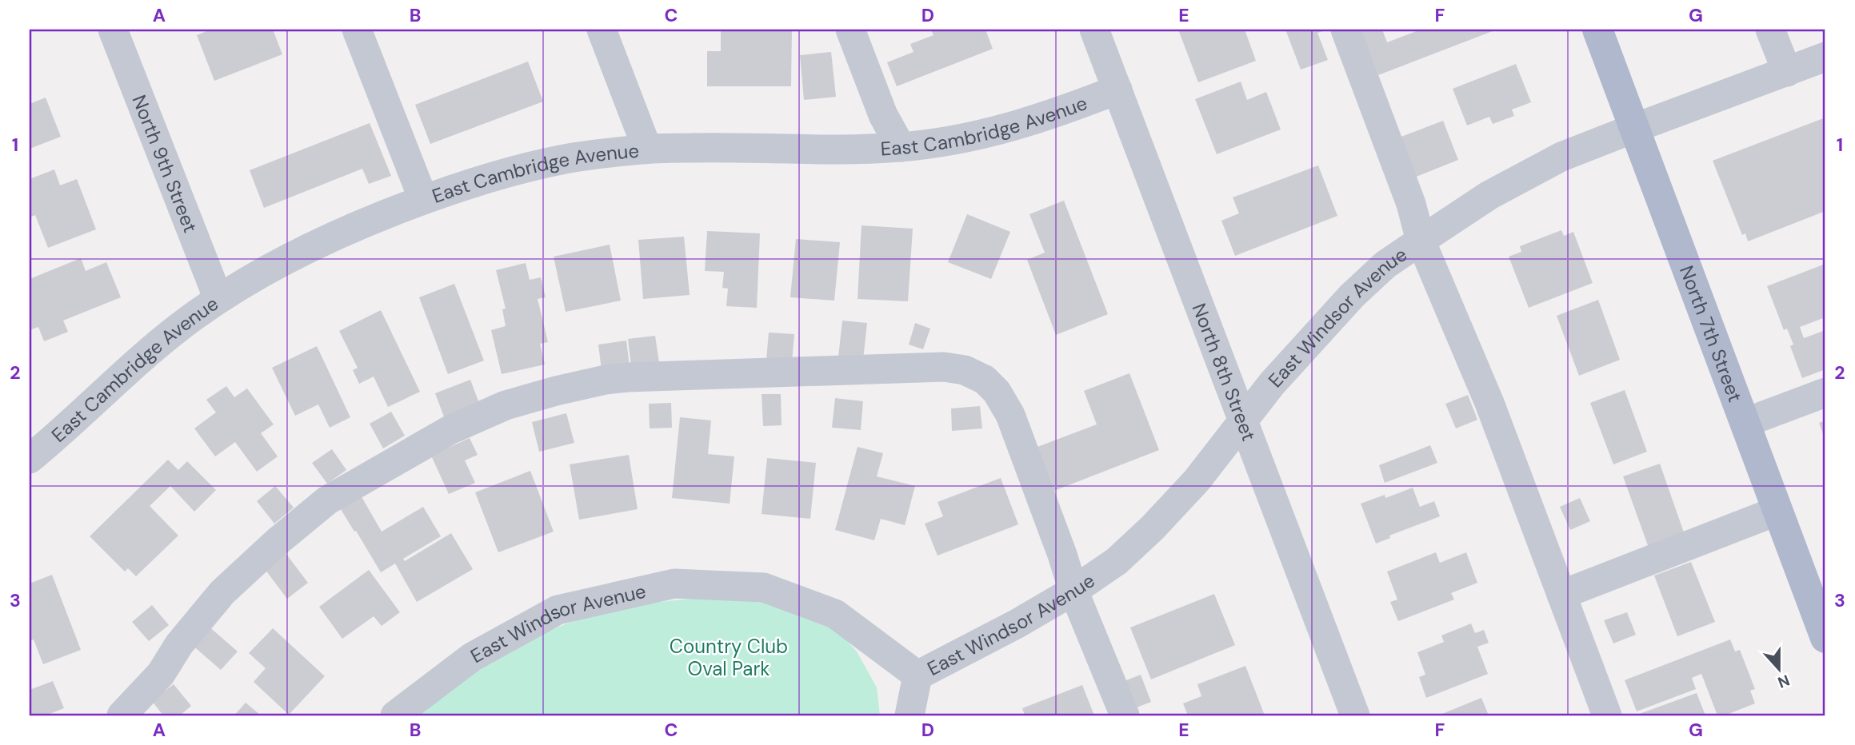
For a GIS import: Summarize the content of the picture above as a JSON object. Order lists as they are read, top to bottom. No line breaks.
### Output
{"streets":{"main road":["North 7th Street"],"street":["East Cambridge Avenue","North 9th Street","East Windsor Avenue","North 8th Street"]},"crossings":[["East Cambridge Avenue","North 9th Street"],["East Cambridge Avenue","North 8th Street"],["East Windsor Avenue","North 7th Street"],["East Windsor Avenue","North 8th Street"]],"parks":["Country Club Oval Park"],"north":"bottom","grid":{"columns":["A","B","C","D","E","F","G"],"rows":["1","2","3"]}}
